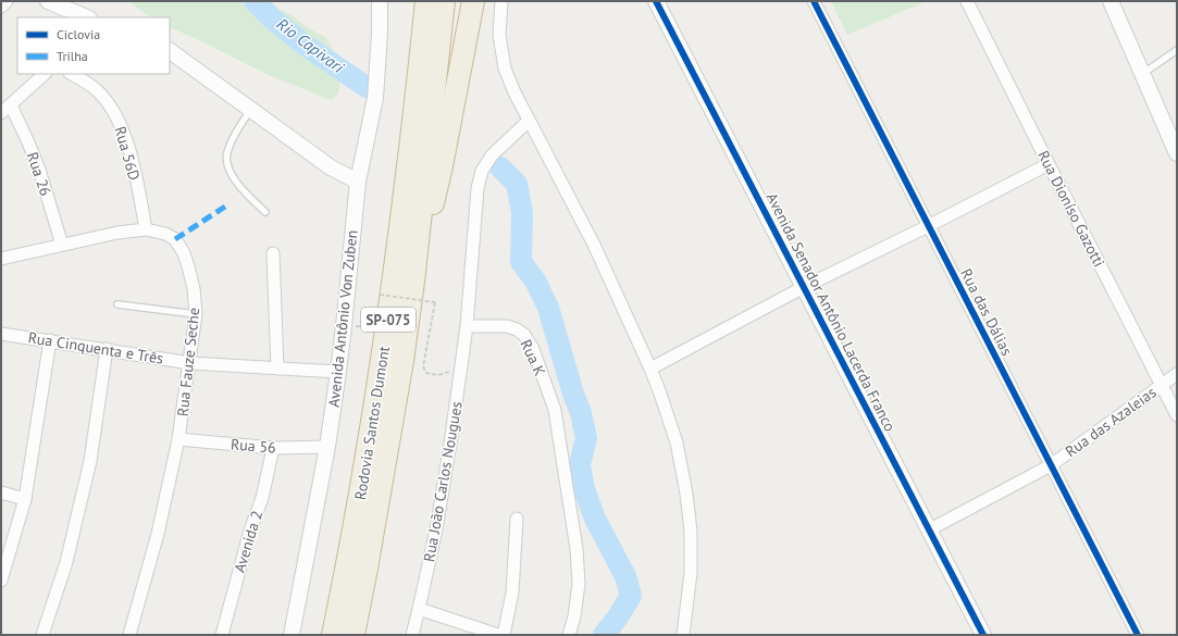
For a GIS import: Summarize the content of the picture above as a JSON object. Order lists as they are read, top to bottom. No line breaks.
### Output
{"streets":{"highway":["SP-075","Rodovia Santos Dumont"],"street":["Rua 56D","Rua 26","Rua Dioníso Gazotti","Avenida Senador Antônio Lacerda Franco","Rua das Dálias","Avenida Antônio Von Zuben","Rua Cinquenta e Três","Rua K","Rua Fauze Seche","Rua das Azaleias","Rua 56","Rua João Carlos Nougues","Avenida 2"]},"crossings":[["Rua 56D","Rua Fauze Seche"],["Rua 26","Rua Fauze Seche"],["Rua Dioníso Gazotti","Rua das Azaleias"],["Avenida Senador Antônio Lacerda Franco","Rua das Azaleias"],["Rua das Dálias","Rua das Azaleias"],["Avenida Antônio Von Zuben","Rua Cinquenta e Três"],["Avenida Antônio Von Zuben","Rua 56"],["Rua Cinquenta e Três","Rua Fauze Seche"],["Rua K","Rua João Carlos Nougues"],["Rua Fauze Seche","Rua 56"],["Rua 56","Avenida 2"]],"water":["Rio Capivari"],"legend":["Ciclovia","Trilha"]}
